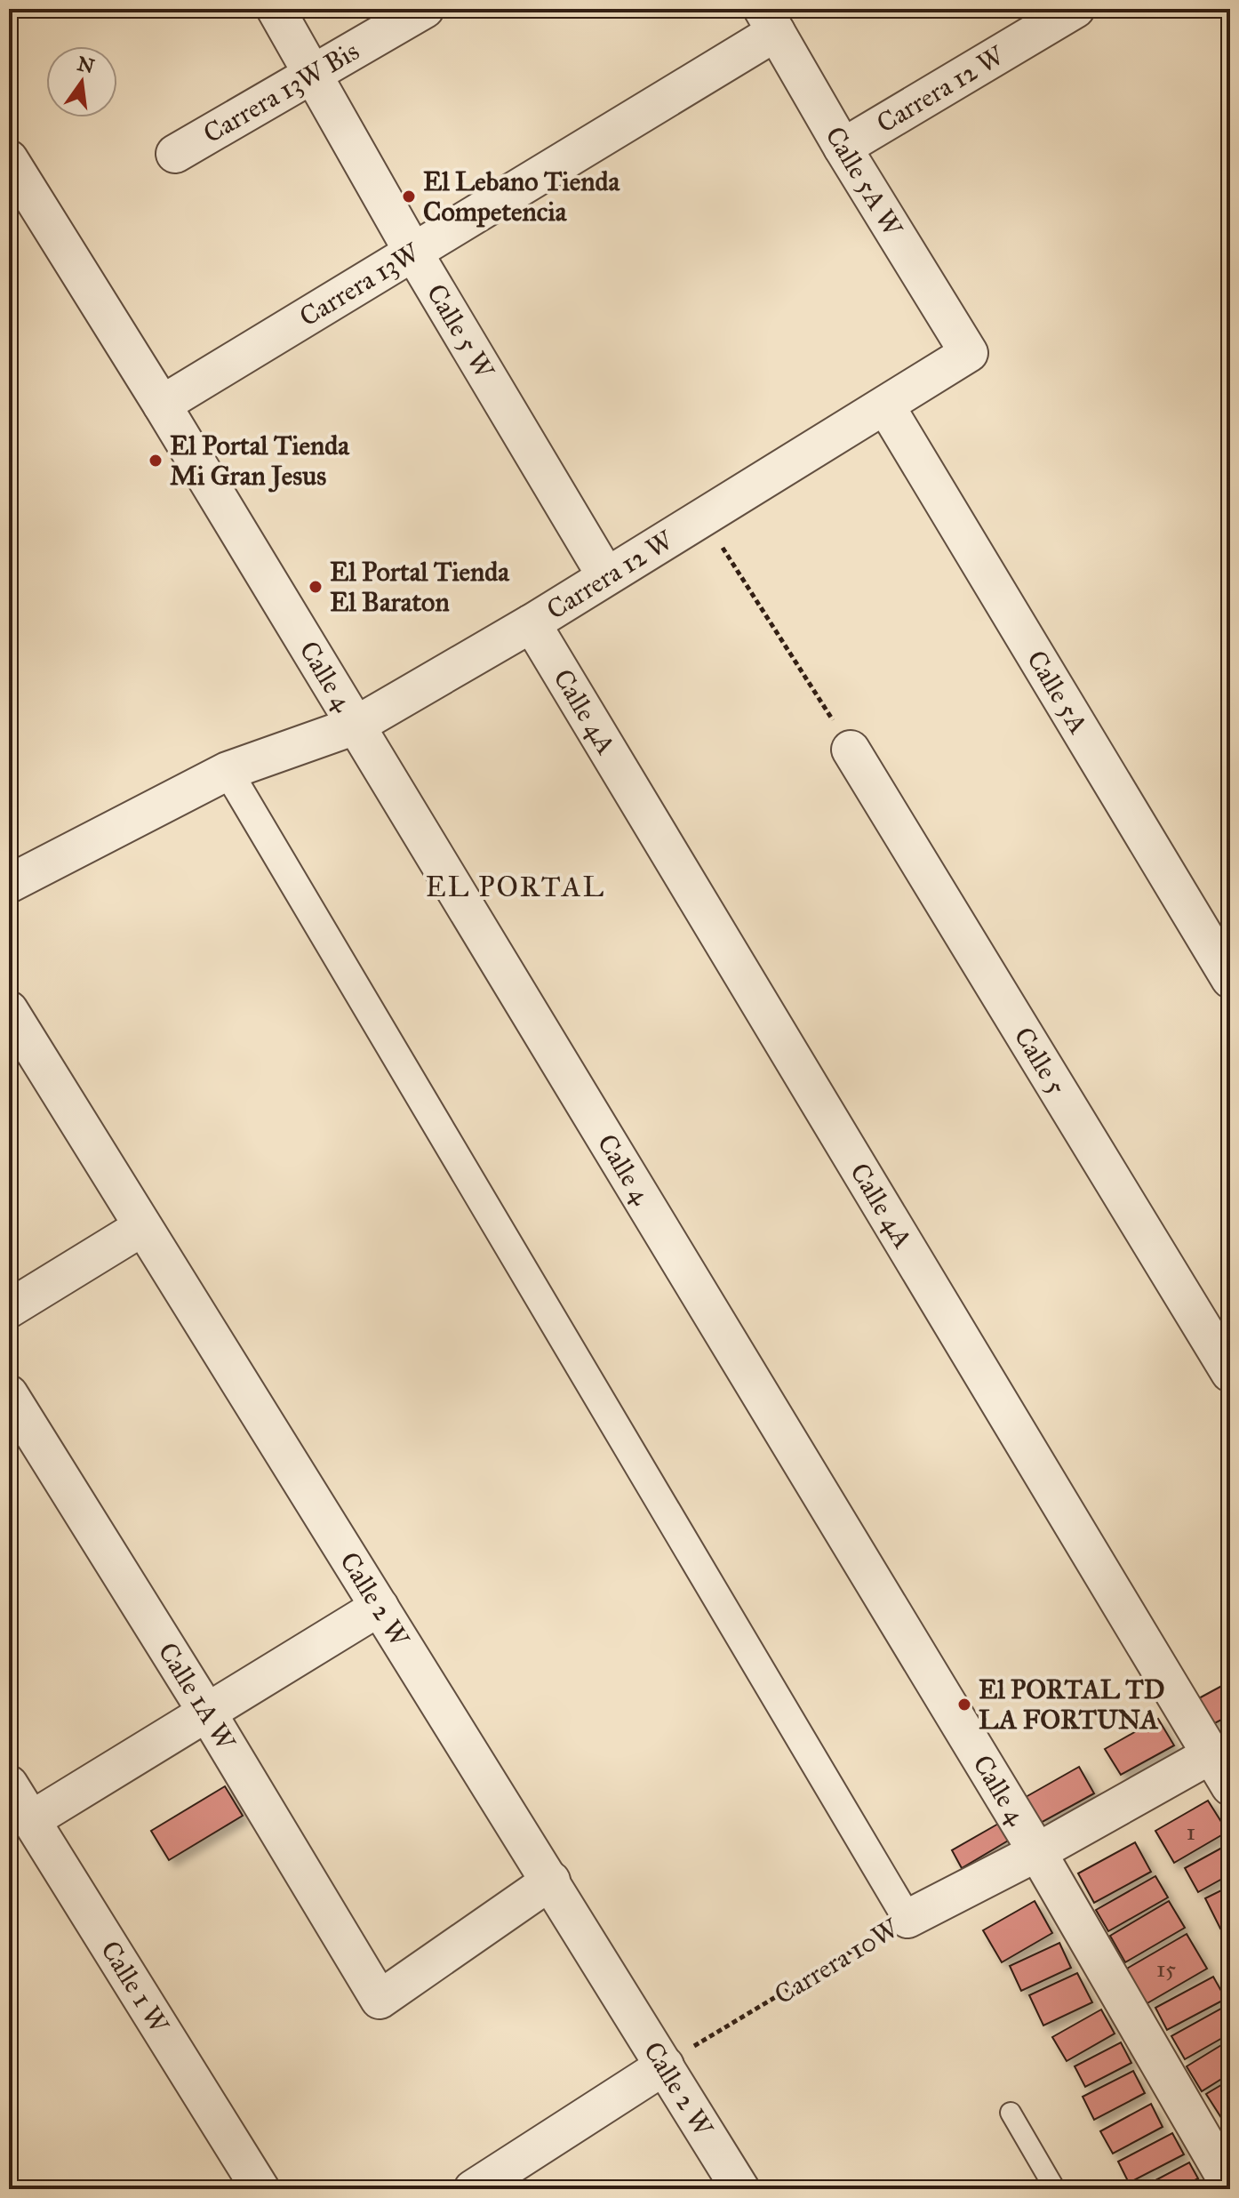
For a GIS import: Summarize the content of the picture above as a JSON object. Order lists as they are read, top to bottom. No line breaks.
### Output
{"streets":{"street":["Carrera 12 W","Carrera 13W Bis","Calle 5A W","Carrera 13W","Calle 5 W","Calle 4","Calle 5A","Calle 4A","Calle 5","Calle 2 W","Calle 1A W","Carrera 10W","Calle 1 W"]},"crossings":[["Carrera 12 W","Calle 5A W"],["Carrera 12 W","Calle 5 W"],["Carrera 12 W","Calle 4"],["Carrera 12 W","Calle 5A"],["Carrera 12 W","Calle 4A"],["Carrera 13W Bis","Calle 5 W"],["Calle 5A W","Carrera 13W"],["Carrera 13W","Calle 5 W"],["Carrera 13W","Calle 4"],["Calle 4","Carrera 10W"],["Calle 4A","Carrera 10W"],["Calle 2 W","Calle 1A W"],["Calle 2 W","Carrera 10W"]],"districts":["EL PORTAL"],"places":["El Lebano Tienda Competencia","El Portal Tienda Mi Gran Jesus","El Portal Tienda El Baraton","El PORTAL TD LA FORTUNA"],"house_numbers":["1","15"],"north":"top"}
